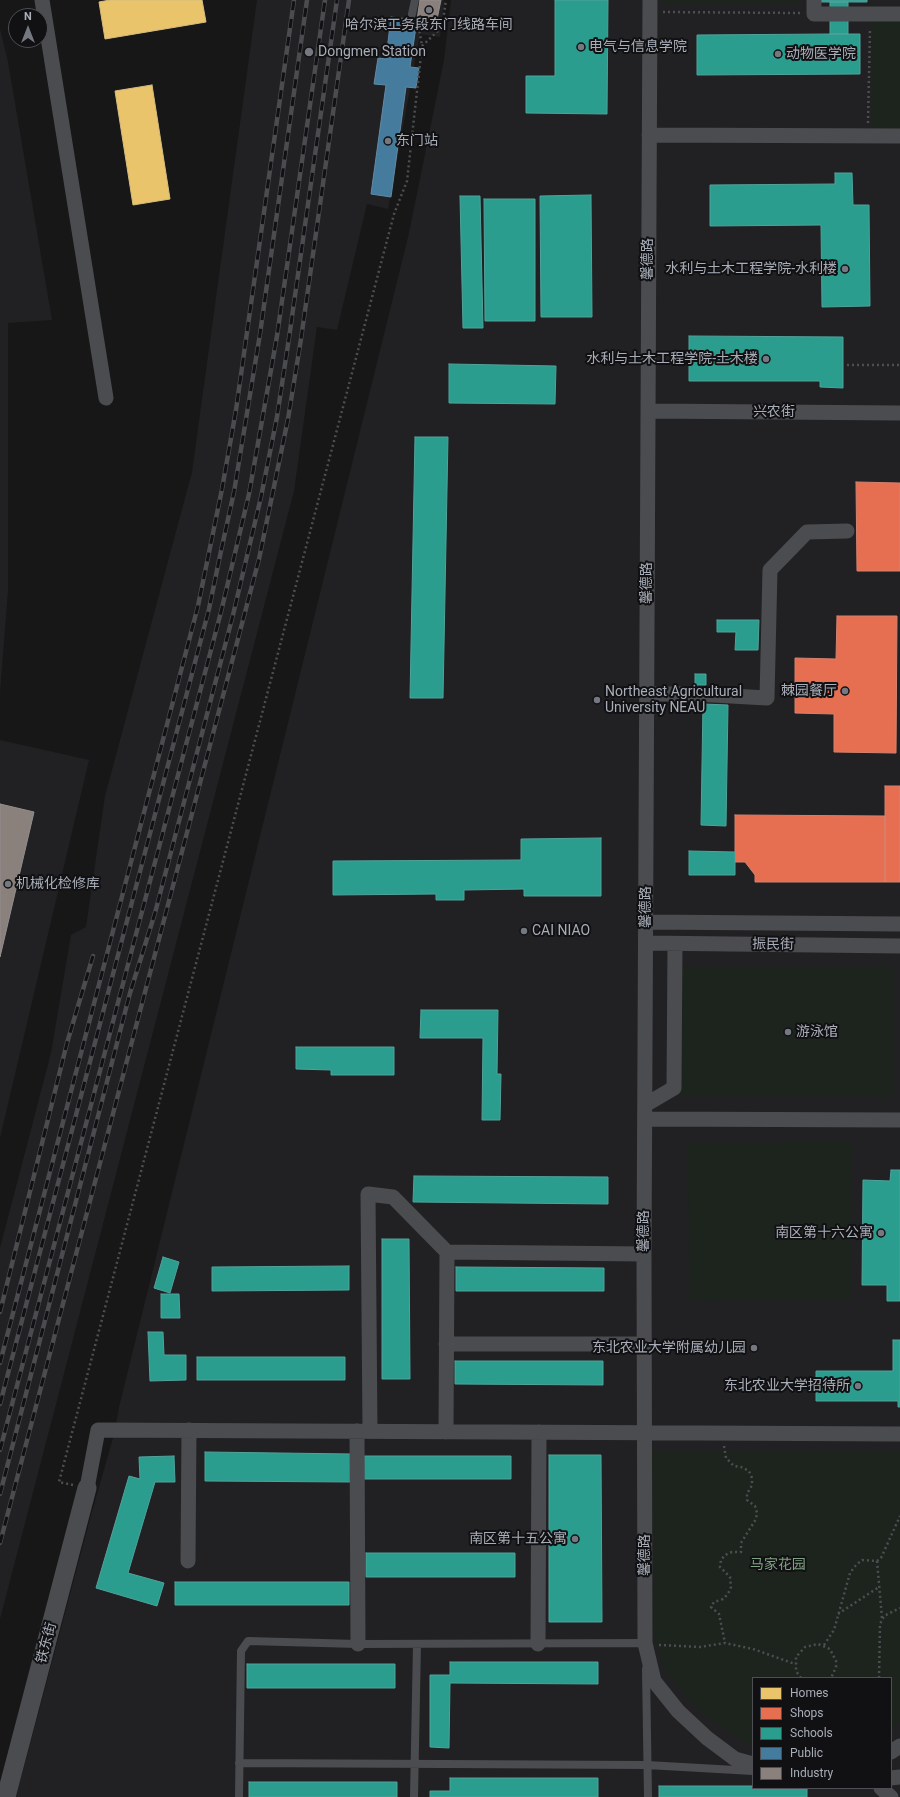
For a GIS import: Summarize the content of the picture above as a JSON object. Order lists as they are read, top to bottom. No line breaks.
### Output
{"streets":{"street":["馨德路","兴农街","振民街","铁东街"]},"crossings":[["馨德路","兴农街"],["馨德路","振民街"]],"parks":["马家花园"],"places":["哈尔滨工务段东门线路车间","电气与信息学院","Dongmen Station","动物医学院","东门站","水利与土木工程学院-水利楼","水利与土木工程学院-土木楼","棘园餐厅","Northeast Agricultural University NEAU","机械化检修库","CAI NIAO","游泳馆","南区第十六公寓","东北农业大学附属幼儿园","东北农业大学招待所","南区第十五公寓"],"legend":["Homes","Shops","Schools","Public","Industry"],"north":"top"}
